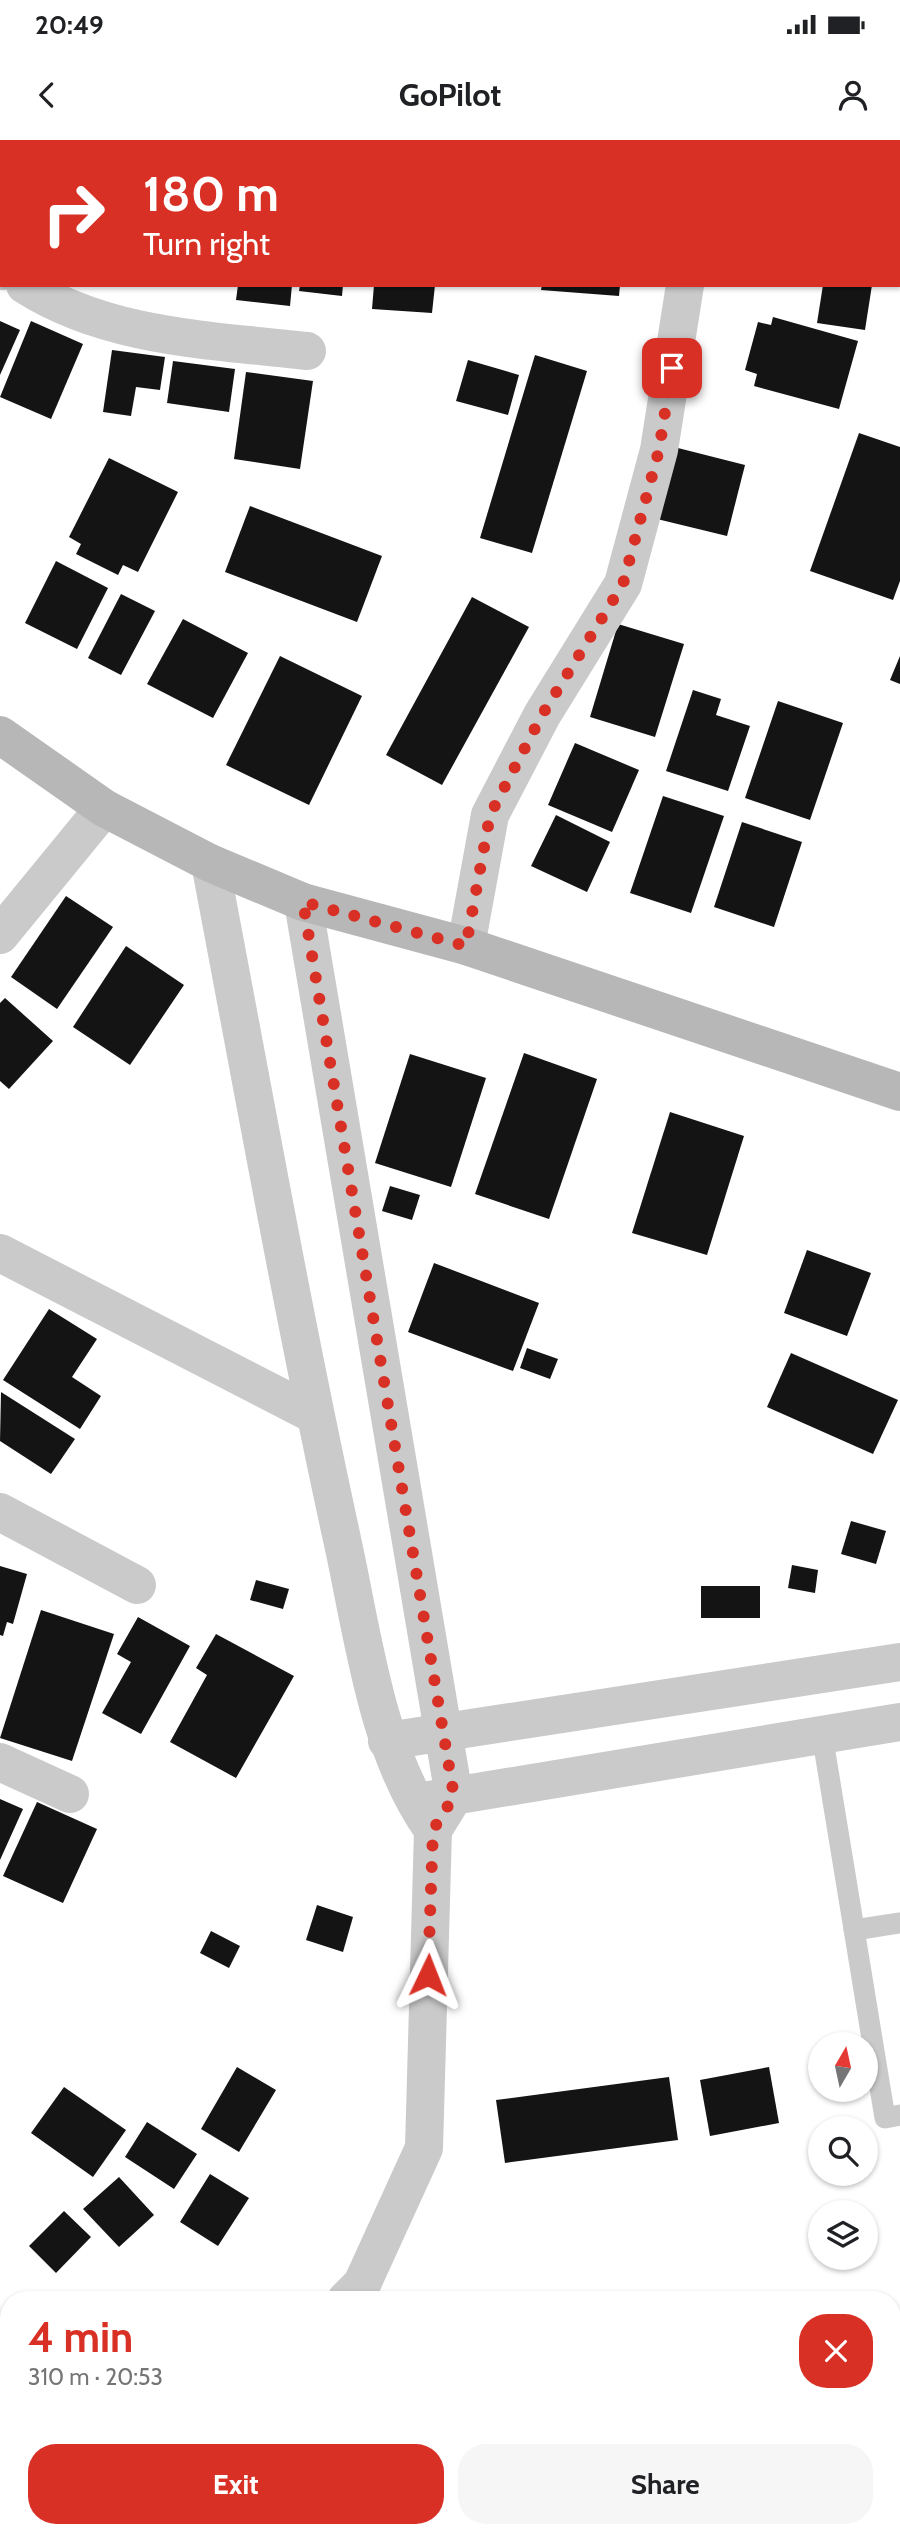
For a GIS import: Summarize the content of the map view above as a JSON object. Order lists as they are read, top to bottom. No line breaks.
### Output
{"north":"top","page":{"status":"20:49","header":"GoPilot","turn":["180 m","Turn right"],"heading":["4 min","310 m · 20:53"],"buttons":["Exit","Share"]}}
